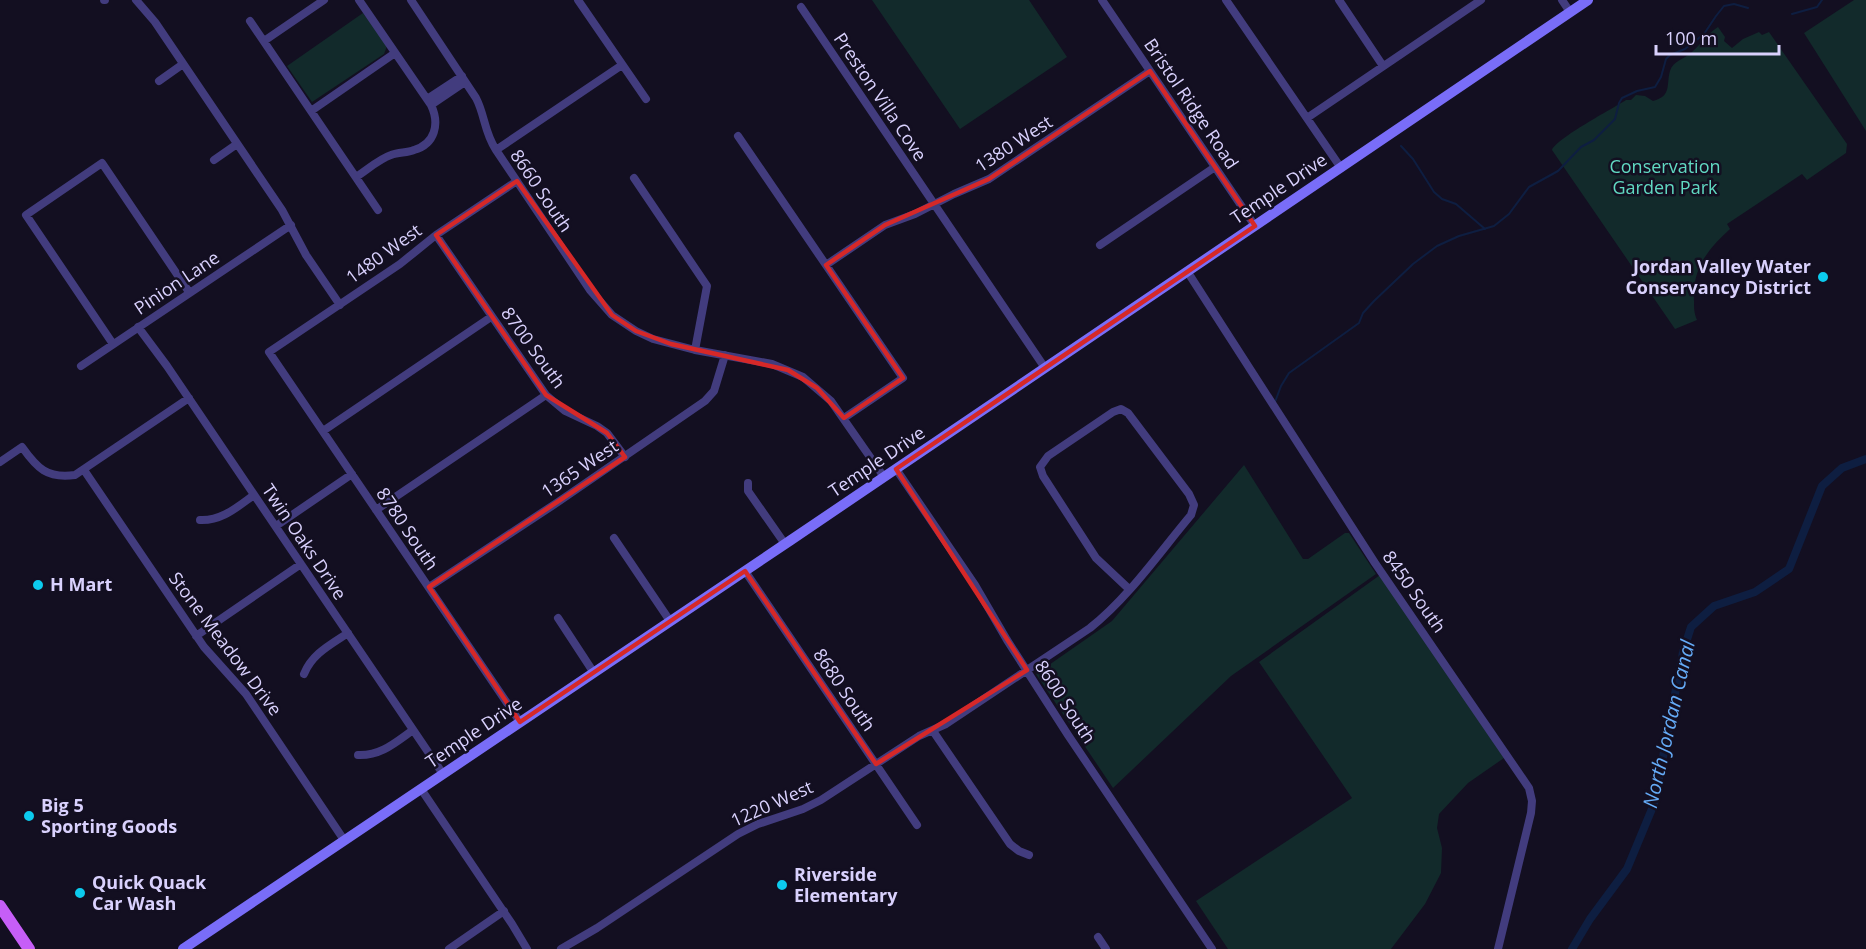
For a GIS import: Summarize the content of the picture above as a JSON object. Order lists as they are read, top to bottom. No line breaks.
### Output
{"streets":{"street":["Preston Villa Cove","Bristol Ridge Road","1380 West","Temple Drive","8660 South","1480 West","Pinion Lane","8700 South","1365 West","8780 South","Twin Oaks Drive","8450 South","Stone Meadow Drive","8680 South","8600 South","1220 West"]},"crossings":[["Preston Villa Cove","1380 West"],["Preston Villa Cove","Temple Drive"],["Bristol Ridge Road","1380 West"],["Bristol Ridge Road","Temple Drive"],["Temple Drive","8660 South"],["Temple Drive","8780 South"],["Temple Drive","Twin Oaks Drive"],["Temple Drive","8450 South"],["Temple Drive","Stone Meadow Drive"],["Temple Drive","8680 South"],["Temple Drive","8600 South"],["8660 South","1480 West"],["8660 South","1365 West"],["1480 West","8700 South"],["1480 West","8780 South"],["Pinion Lane","Twin Oaks Drive"],["8700 South","1365 West"],["1365 West","8780 South"],["8680 South","1220 West"],["8600 South","1220 West"]],"water":["North Jordan Canal"],"parks":["Conservation Garden Park"],"places":["Jordan Valley Water Conservancy District","H Mart","Big 5 Sporting Goods","Riverside Elementary","Quick Quack Car Wash"],"scale_bar":"100 m"}
